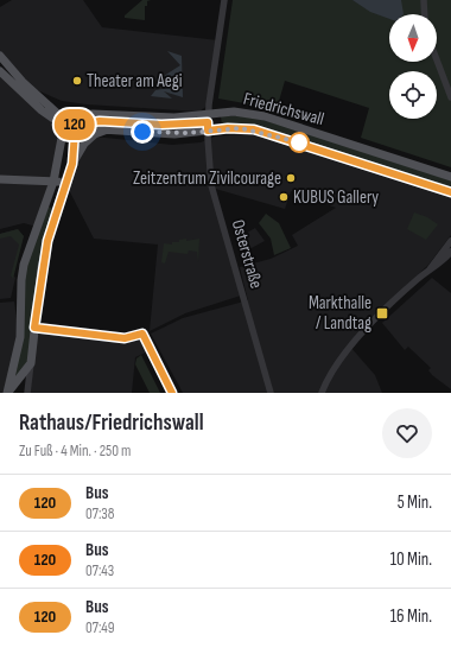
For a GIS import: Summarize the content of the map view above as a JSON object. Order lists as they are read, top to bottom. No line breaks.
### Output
{"streets":{"main road":["Friedrichswall"],"street":["Osterstraße"]},"crossings":[["Friedrichswall","Osterstraße"]],"places":{"other":["Theater am Aegi","Zeitzentrum Zivilcourage","KUBUS Gallery"],"transit":["Markthalle / Landtag"]},"lines":["bus line 120"],"north":"bottom","page":{"on_map":"120","heading":["Rathaus/Friedrichswall","Zu Fuß · 4 Min. · 250 m"],"list":[{"mark":"120","name":"Bus","note":"07:38","value":"5 Min."},{"mark":"120","name":"Bus","note":"07:43","value":"10 Min."},{"mark":"120","name":"Bus","note":"07:49","value":"16 Min."}]}}
